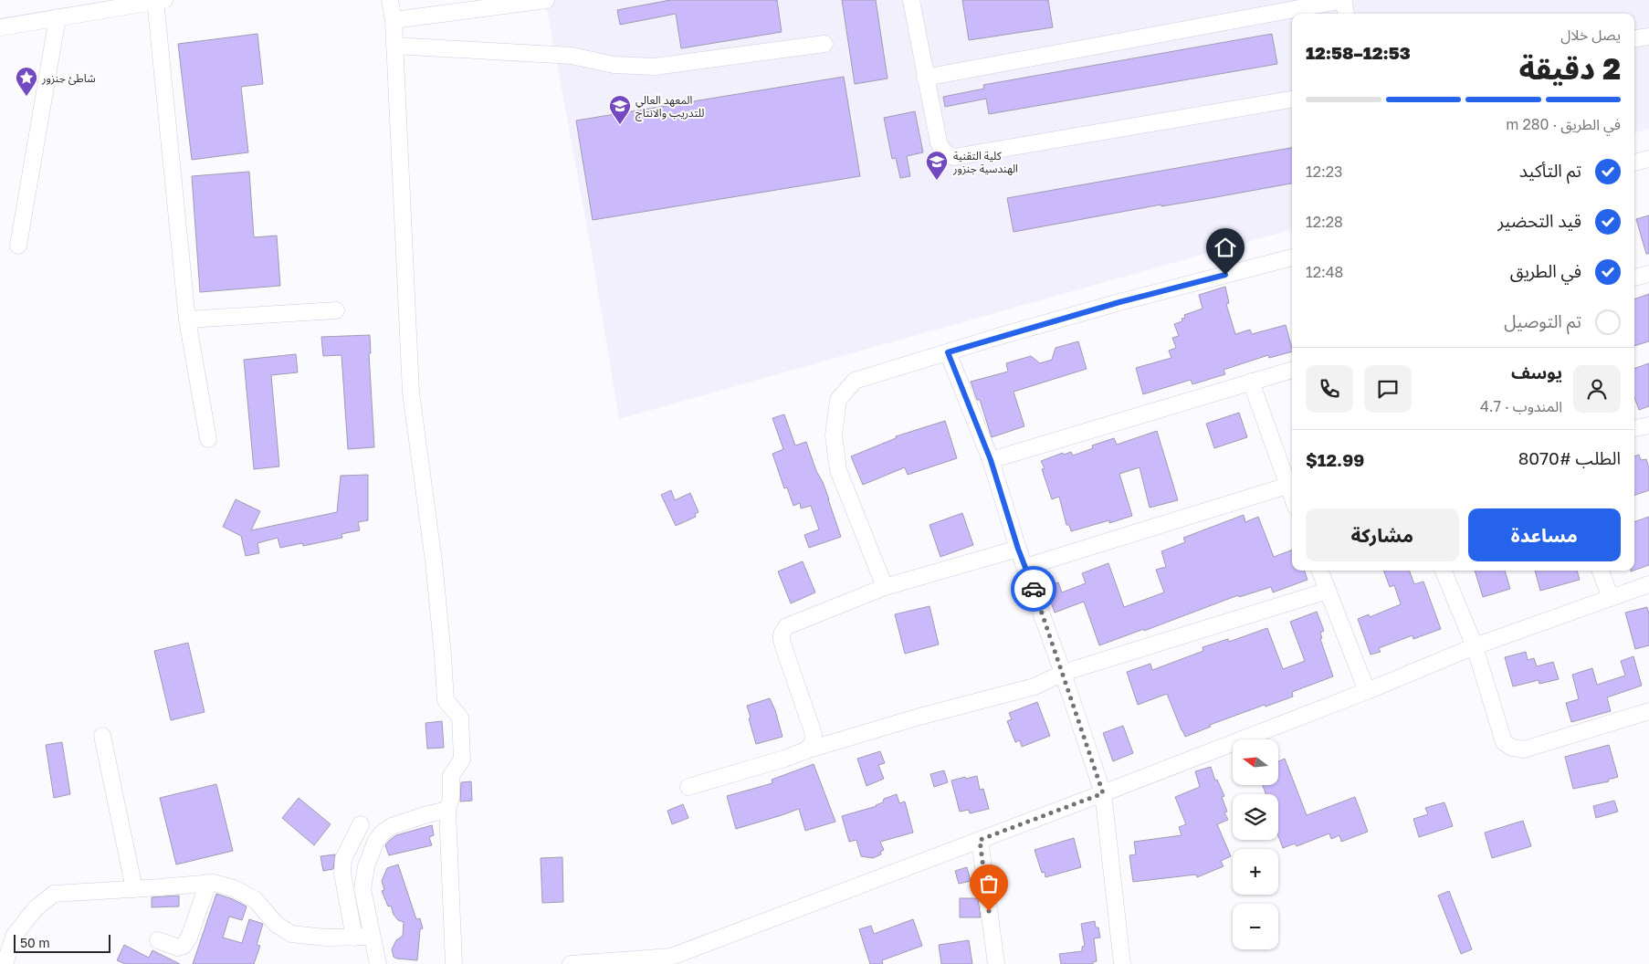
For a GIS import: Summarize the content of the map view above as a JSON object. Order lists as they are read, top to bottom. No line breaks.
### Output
{"places":{"place":["شاطئ جنزور"],"school or university":["المعهد العالي للتدريب والانتاج","كلية التقنية الهندسية جنزور"]},"scale_bar":"50 m","north":"left","page":{"heading":["2 دقيقة","يصل خلال","12:53–12:58"],"panel":["يوسف","المندوب · 4.7","الطلب #8070","$12.99"],"bar":"في الطريق · 280 m","list":[["تم التأكيد","12:23"],["قيد التحضير","12:28"],["في الطريق","12:48"],"تم التوصيل"],"buttons":["مساعدة","مشاركة"],"map_buttons":["+","−"],"scale":"50 m"}}
